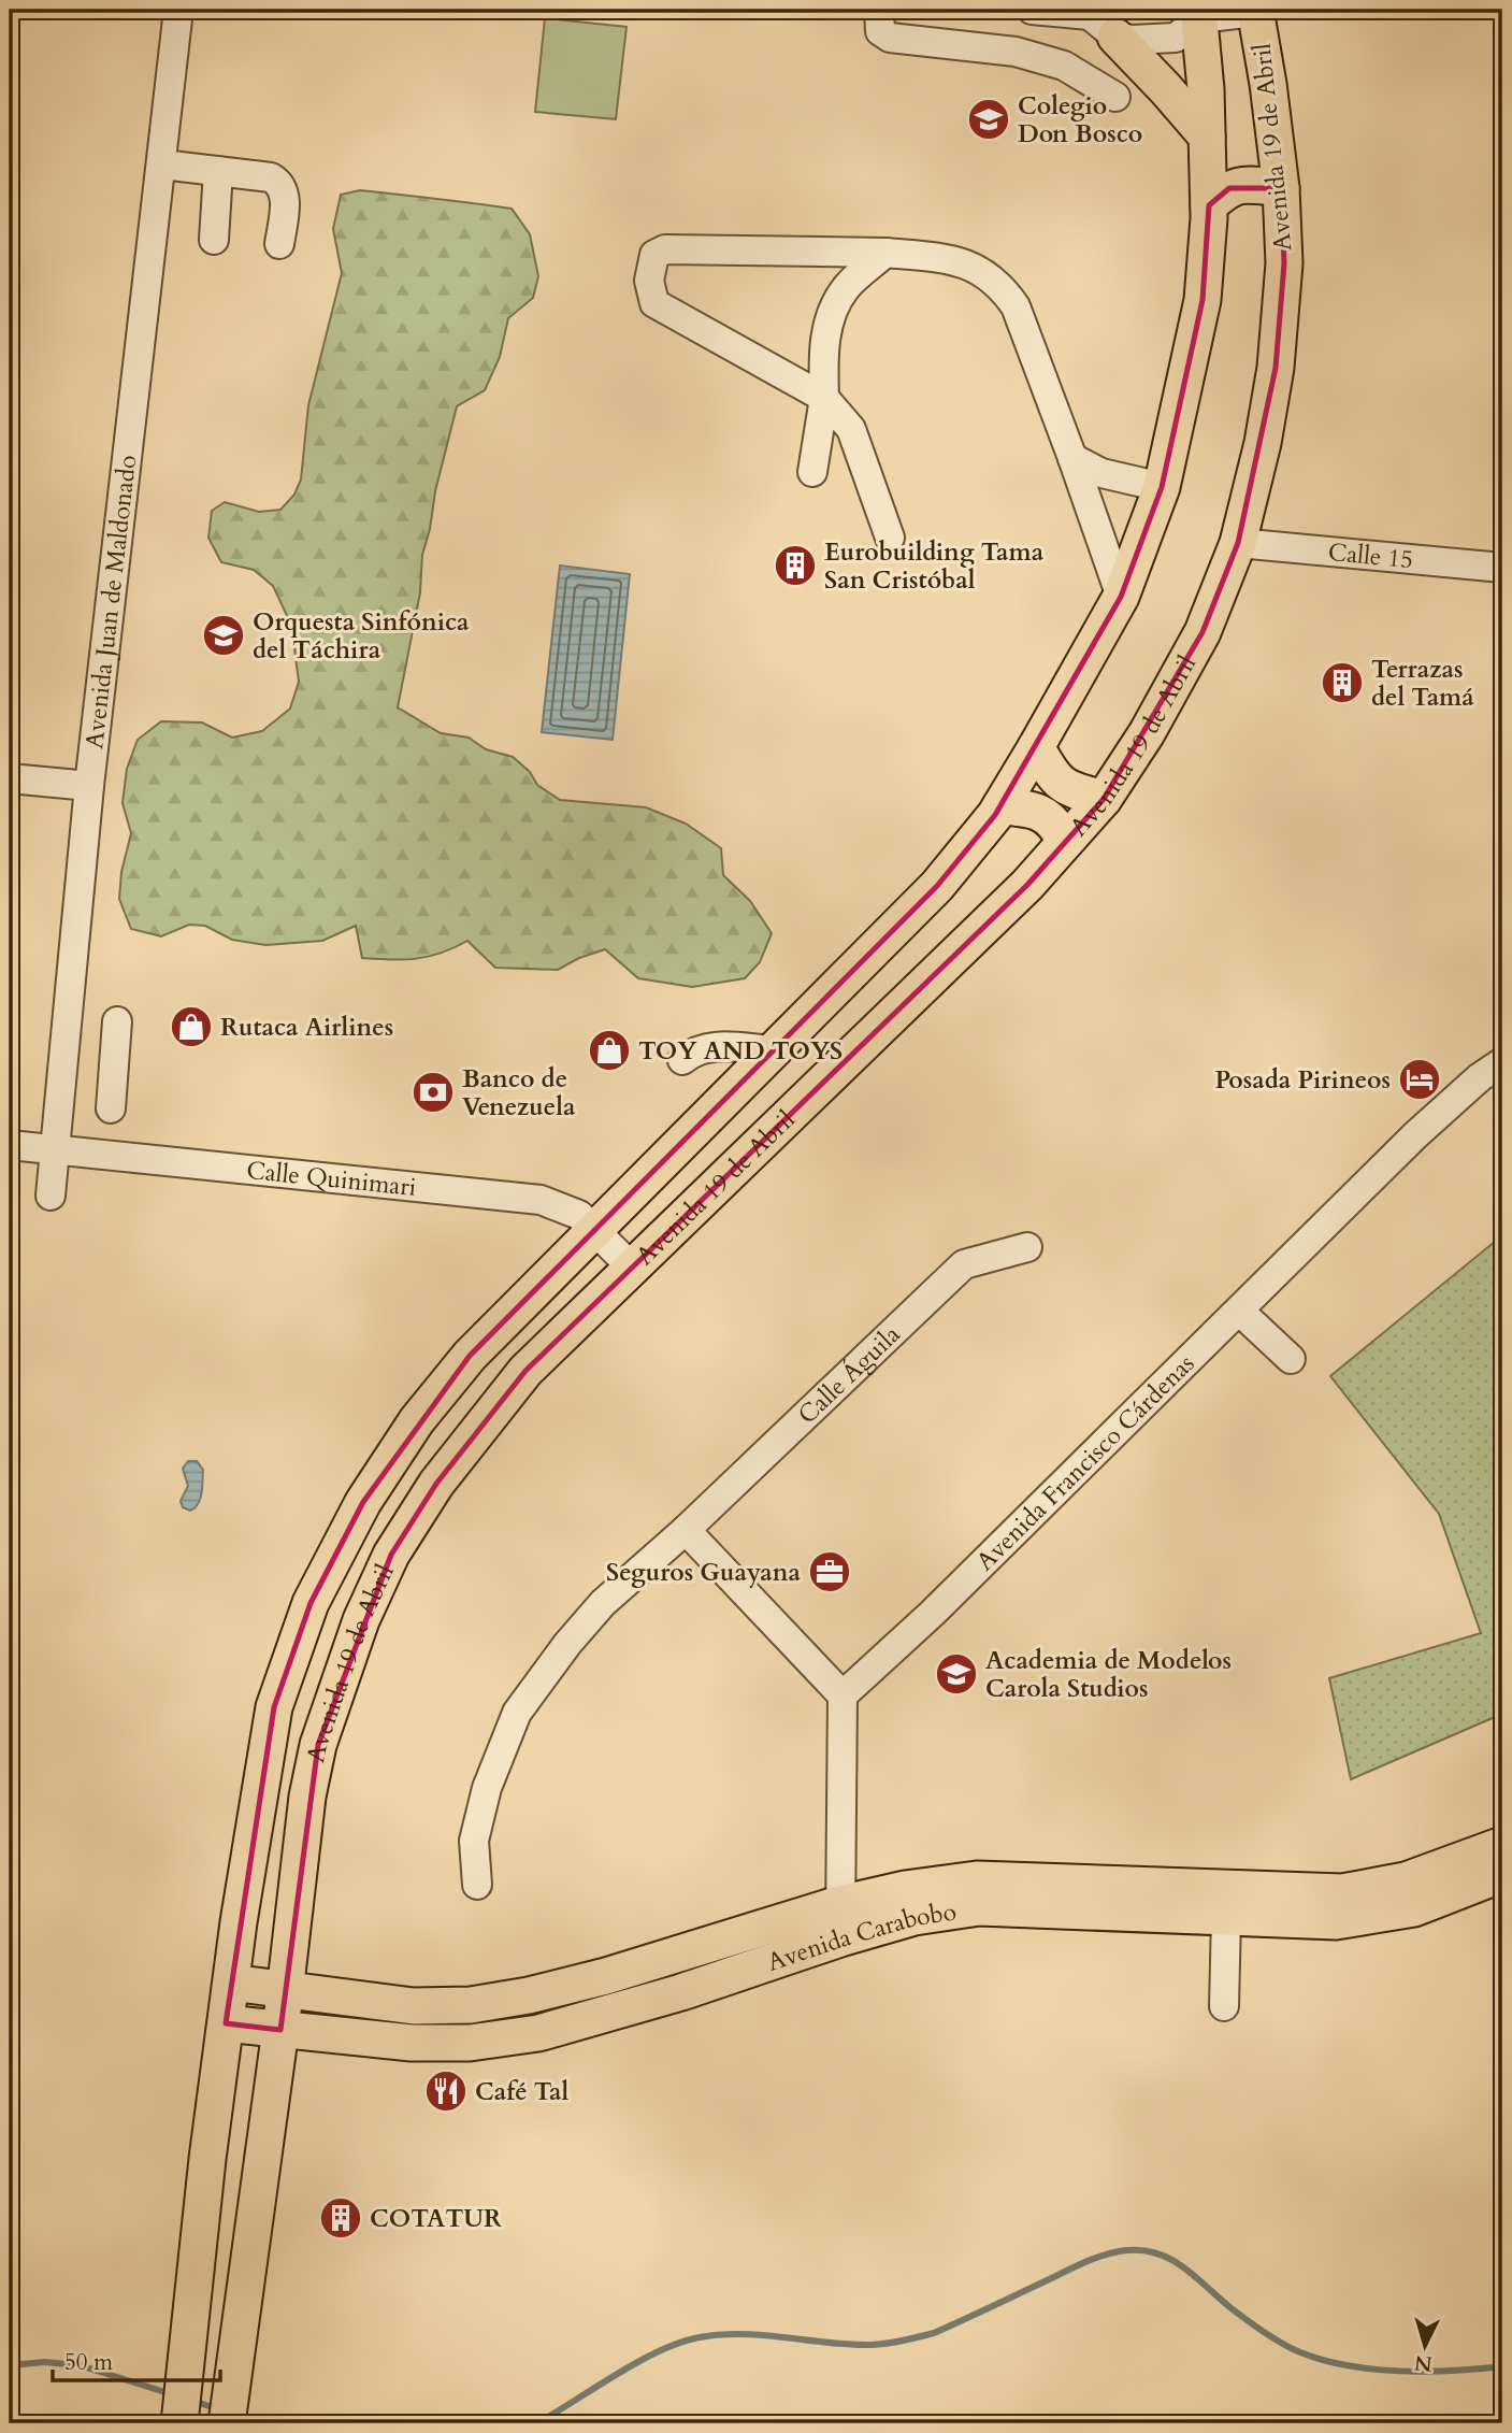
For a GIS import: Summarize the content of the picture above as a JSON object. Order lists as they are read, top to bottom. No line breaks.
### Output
{"streets":{"main road":["Avenida 19 de Abril","Avenida Carabobo"],"street":["Calle 15","Avenida Juan de Maldonado","Calle Quinimari","Calle Águila","Avenida Francisco Cárdenas"]},"crossings":[["Avenida 19 de Abril","Calle 15"],["Avenida 19 de Abril","Calle Quinimari"],["Avenida 19 de Abril","Avenida Carabobo"],["Avenida Juan de Maldonado","Calle Quinimari"]],"places":{"school or university":["Colegio Don Bosco","Orquesta Sinfónica del Táchira","Academia de Modelos Carola Studios"],"building":["Eurobuilding Tama San Cristóbal","Terrazas del Tamá","COTATUR"],"shop":["Rutaca Airlines","TOY AND TOYS"],"hotel":["Posada Pirineos"],"bank":["Banco de Venezuela"],"office":["Seguros Guayana"],"restaurant":["Café Tal"]},"scale_bar":"50 m","north":"bottom"}
